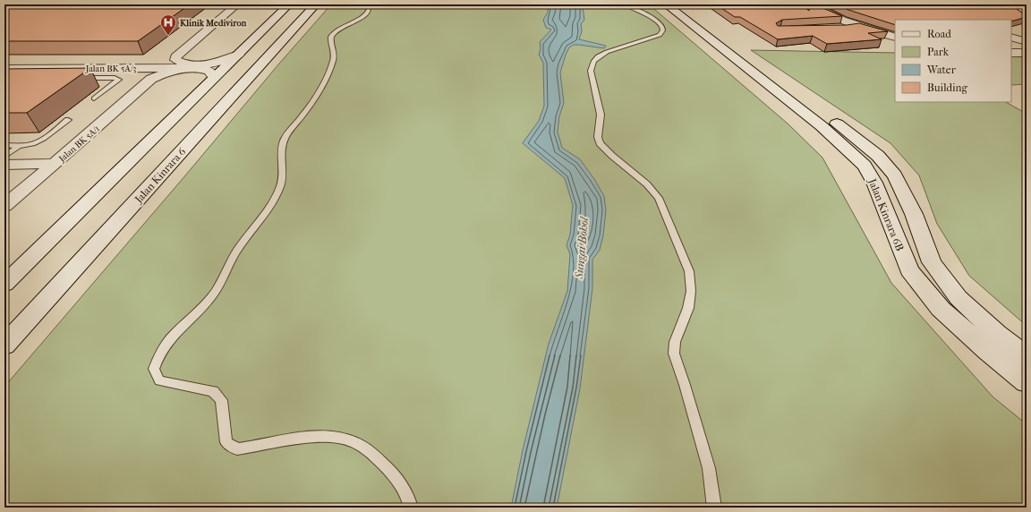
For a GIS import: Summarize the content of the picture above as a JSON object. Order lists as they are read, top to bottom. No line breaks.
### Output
{"streets":{"street":["Jalan BK 5A/3","Jalan BK 5A/1","Jalan Kinrara 6","Jalan Kinrara 6B"]},"crossings":[["Jalan BK 5A/3","Jalan BK 5A/1"]],"water":["Sungai Bohol"],"places":{"hospital":["Klinik Mediviron"]},"legend":["Road","Park","Water","Building"]}
